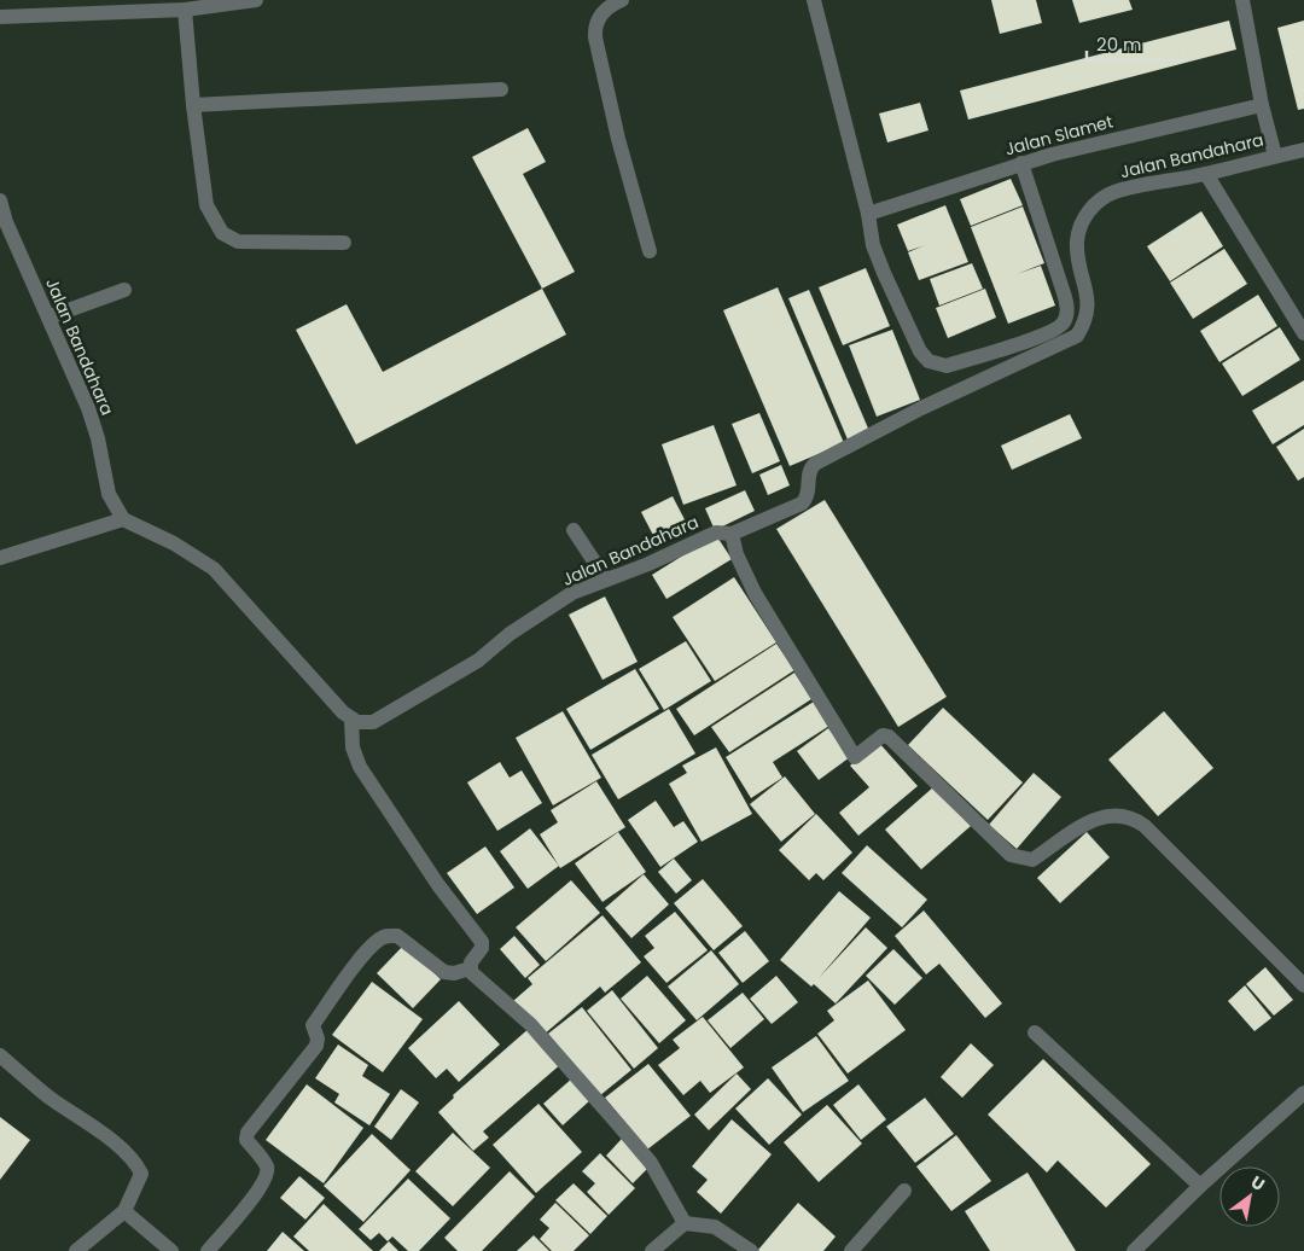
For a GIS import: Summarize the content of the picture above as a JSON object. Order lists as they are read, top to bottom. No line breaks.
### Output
{"streets":{"street":["Jalan Slamet","Jalan Bandahara"]},"scale_bar":"20 m","north":"top right"}
